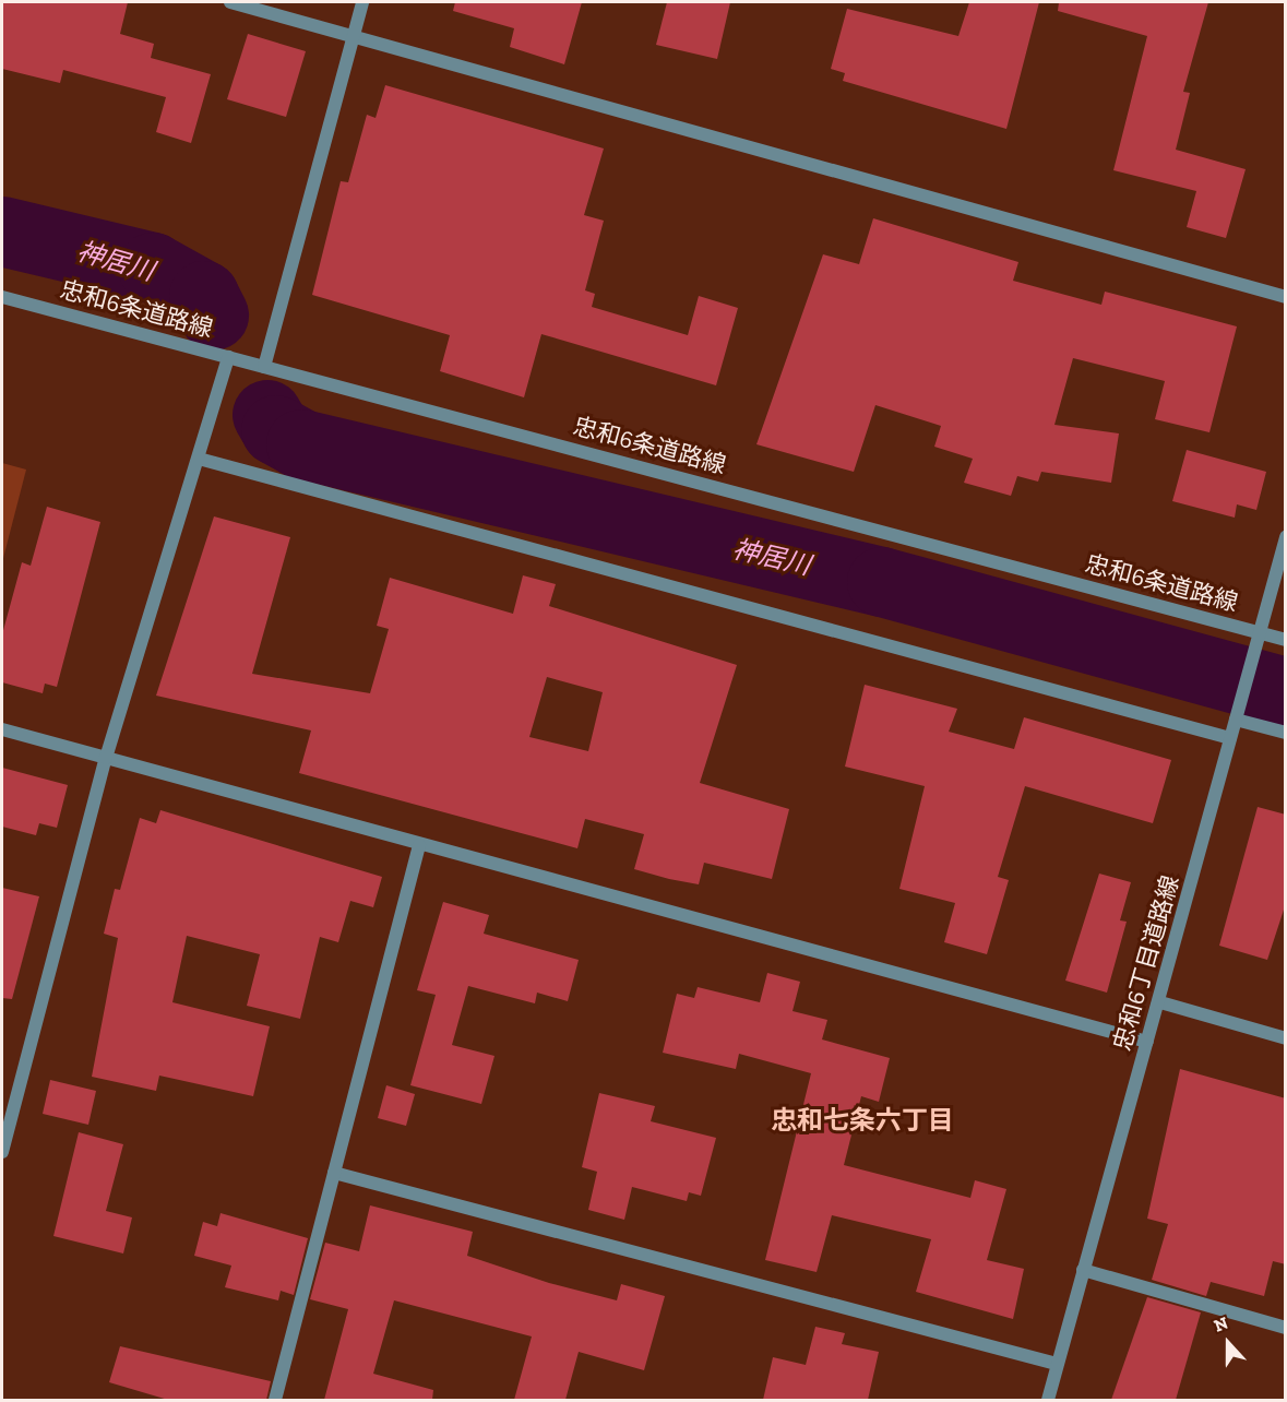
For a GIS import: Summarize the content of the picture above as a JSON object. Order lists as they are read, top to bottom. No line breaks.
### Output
{"streets":{"street":["忠和6条道路線","忠和6丁目道路線"]},"crossings":[["忠和6条道路線","忠和6丁目道路線"]],"districts":["忠和七条六丁目"],"water":["神居川"],"north":"top"}
